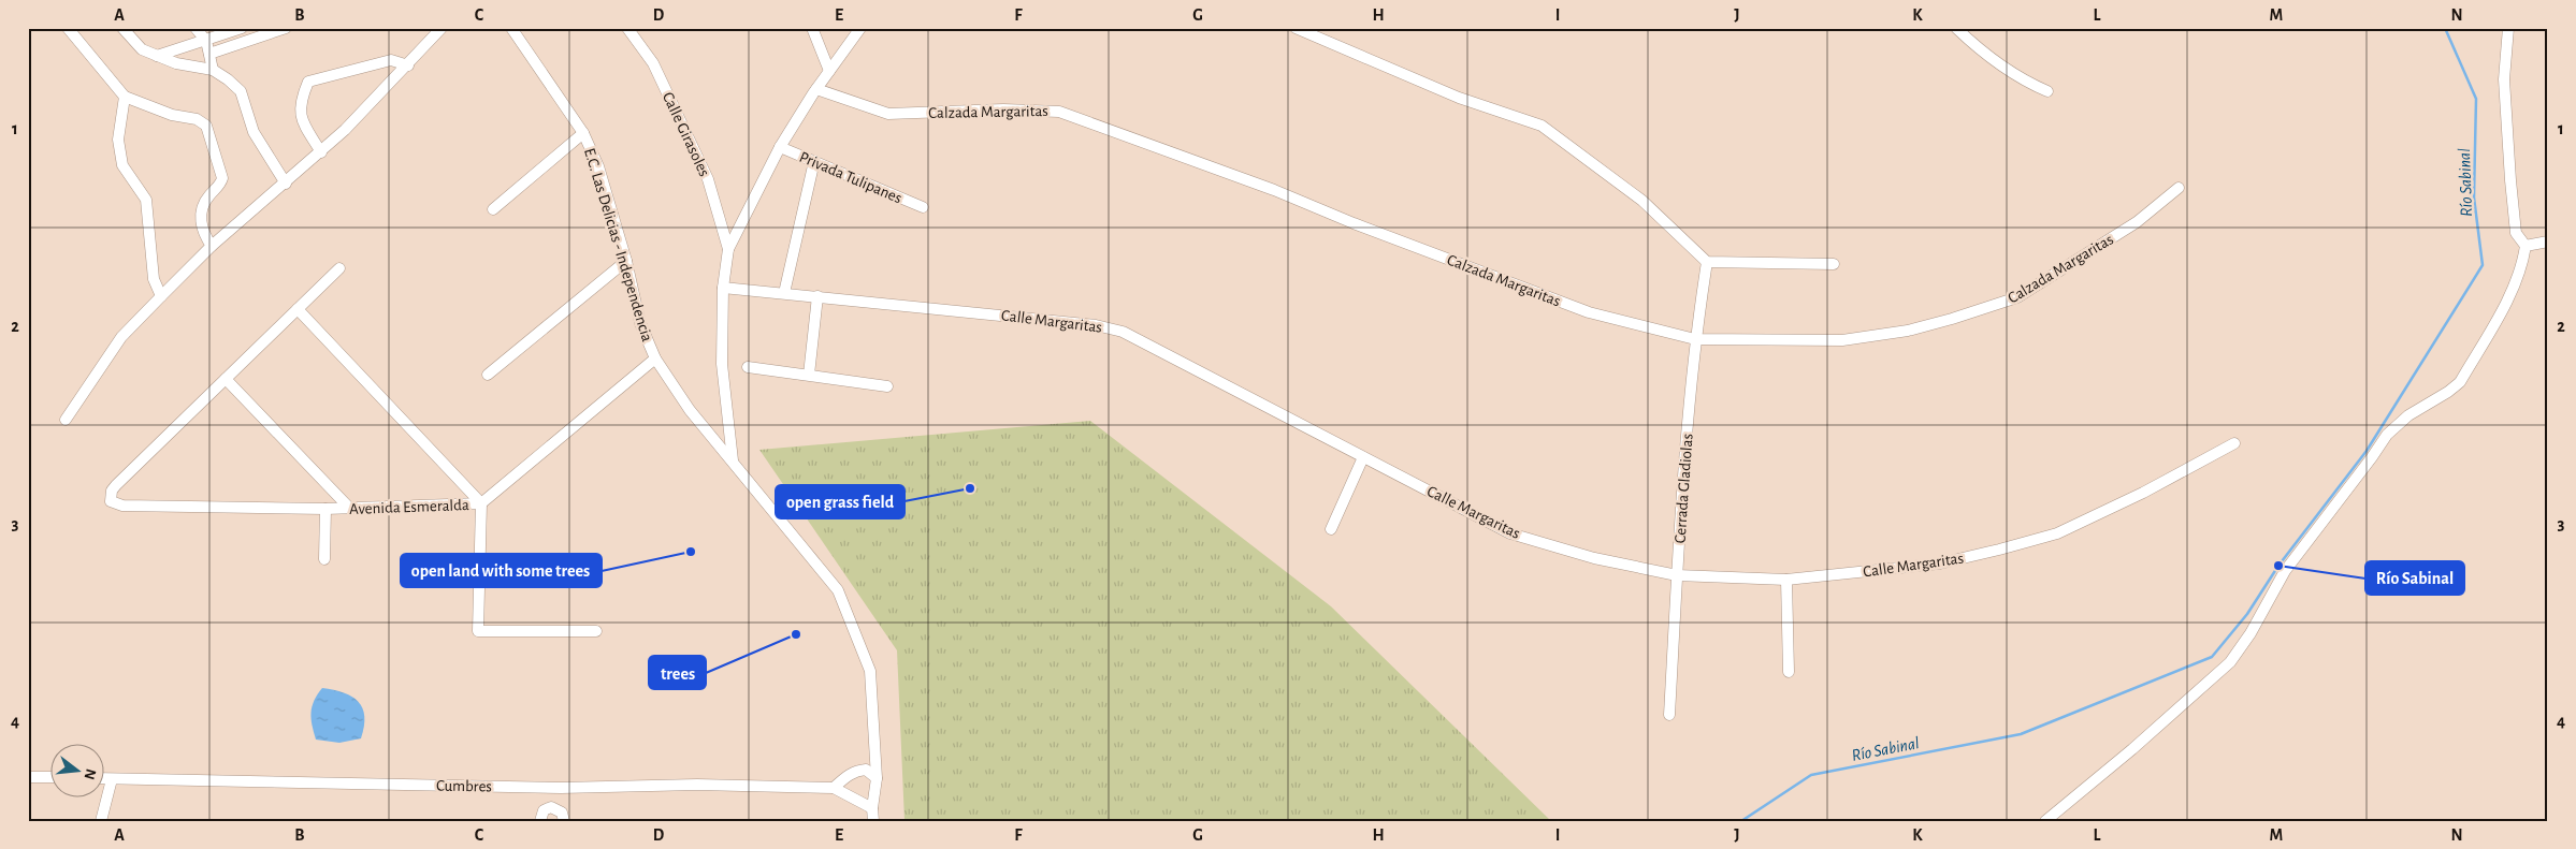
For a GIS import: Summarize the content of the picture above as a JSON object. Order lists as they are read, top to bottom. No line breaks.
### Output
{"streets":{"street":["Calzada Margaritas","Calle Girasoles","Privada Tulipanes","E.C. Las Delicias - Independencia","Calle Margaritas","Cerrada Gladiolas","Avenida Esmeralda","Cumbres"]},"crossings":[["Calzada Margaritas","Cerrada Gladiolas"],["E.C. Las Delicias - Independencia","Avenida Esmeralda"],["E.C. Las Delicias - Independencia","Cumbres"],["Calle Margaritas","Cerrada Gladiolas"]],"water":["Río Sabinal"],"places":["open grass field","open land with some trees","Río Sabinal","trees"],"north":"right","grid":{"columns":["A","B","C","D","E","F","G","H","I","J","K","L","M","N"],"rows":["1","2","3","4"]}}
